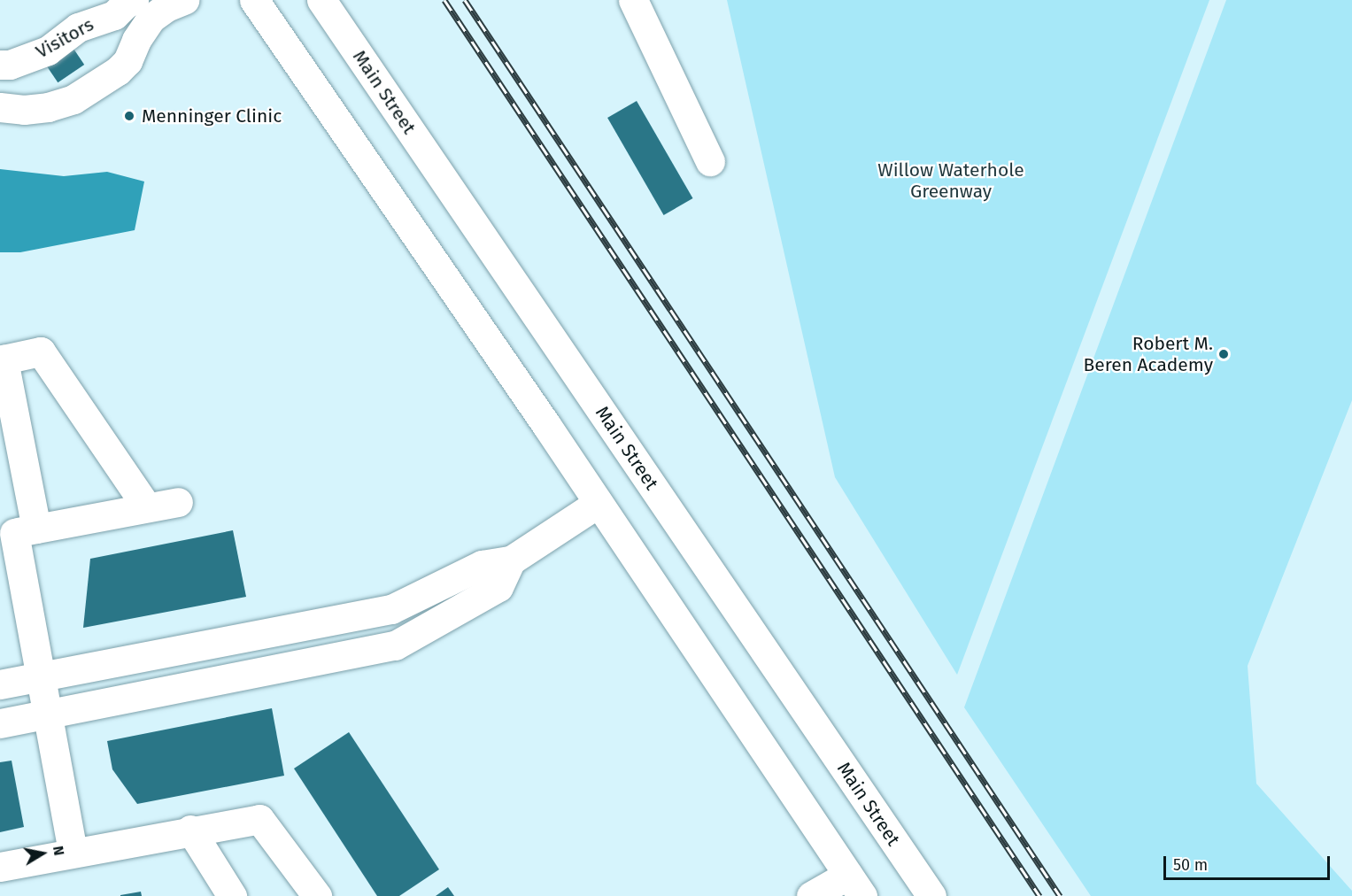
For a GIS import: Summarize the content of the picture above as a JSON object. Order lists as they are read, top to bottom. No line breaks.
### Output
{"streets":{"main road":["Visitors","Main Street"]},"parks":["Willow Waterhole Greenway"],"places":["Menninger Clinic","Robert M. Beren Academy"],"scale_bar":"50 m","north":"right"}
